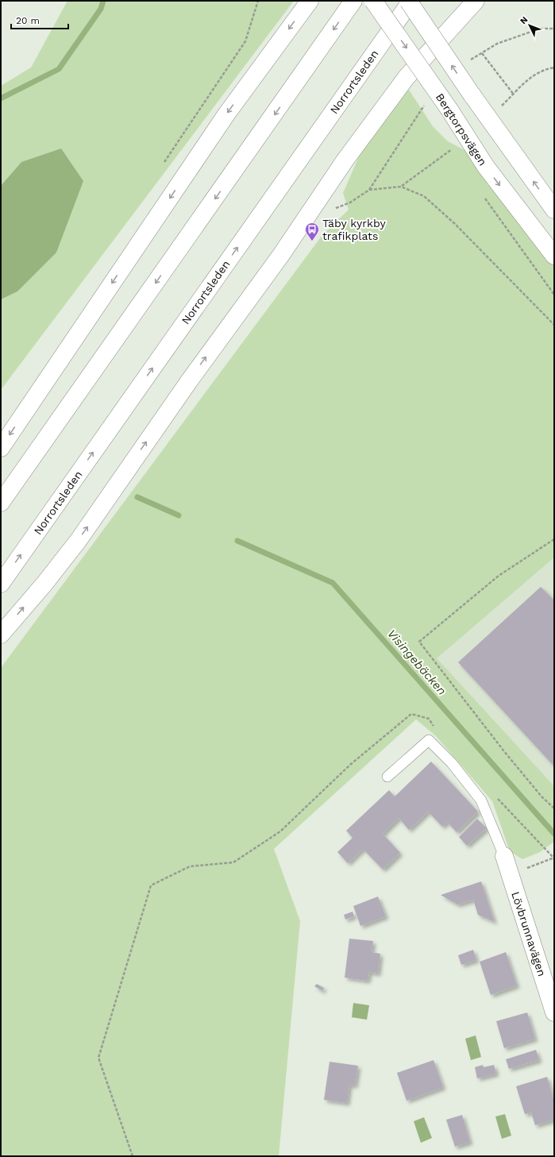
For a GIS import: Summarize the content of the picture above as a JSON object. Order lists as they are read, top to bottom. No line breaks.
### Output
{"streets":{"main road":["Norrortsleden","Bergtorpsvägen","Lövbrunnavägen"]},"water":["Visingebäcken"],"places":{"bus stop":["Täby kyrkby trafikplats"]},"scale_bar":"20 m","north":"top left"}
